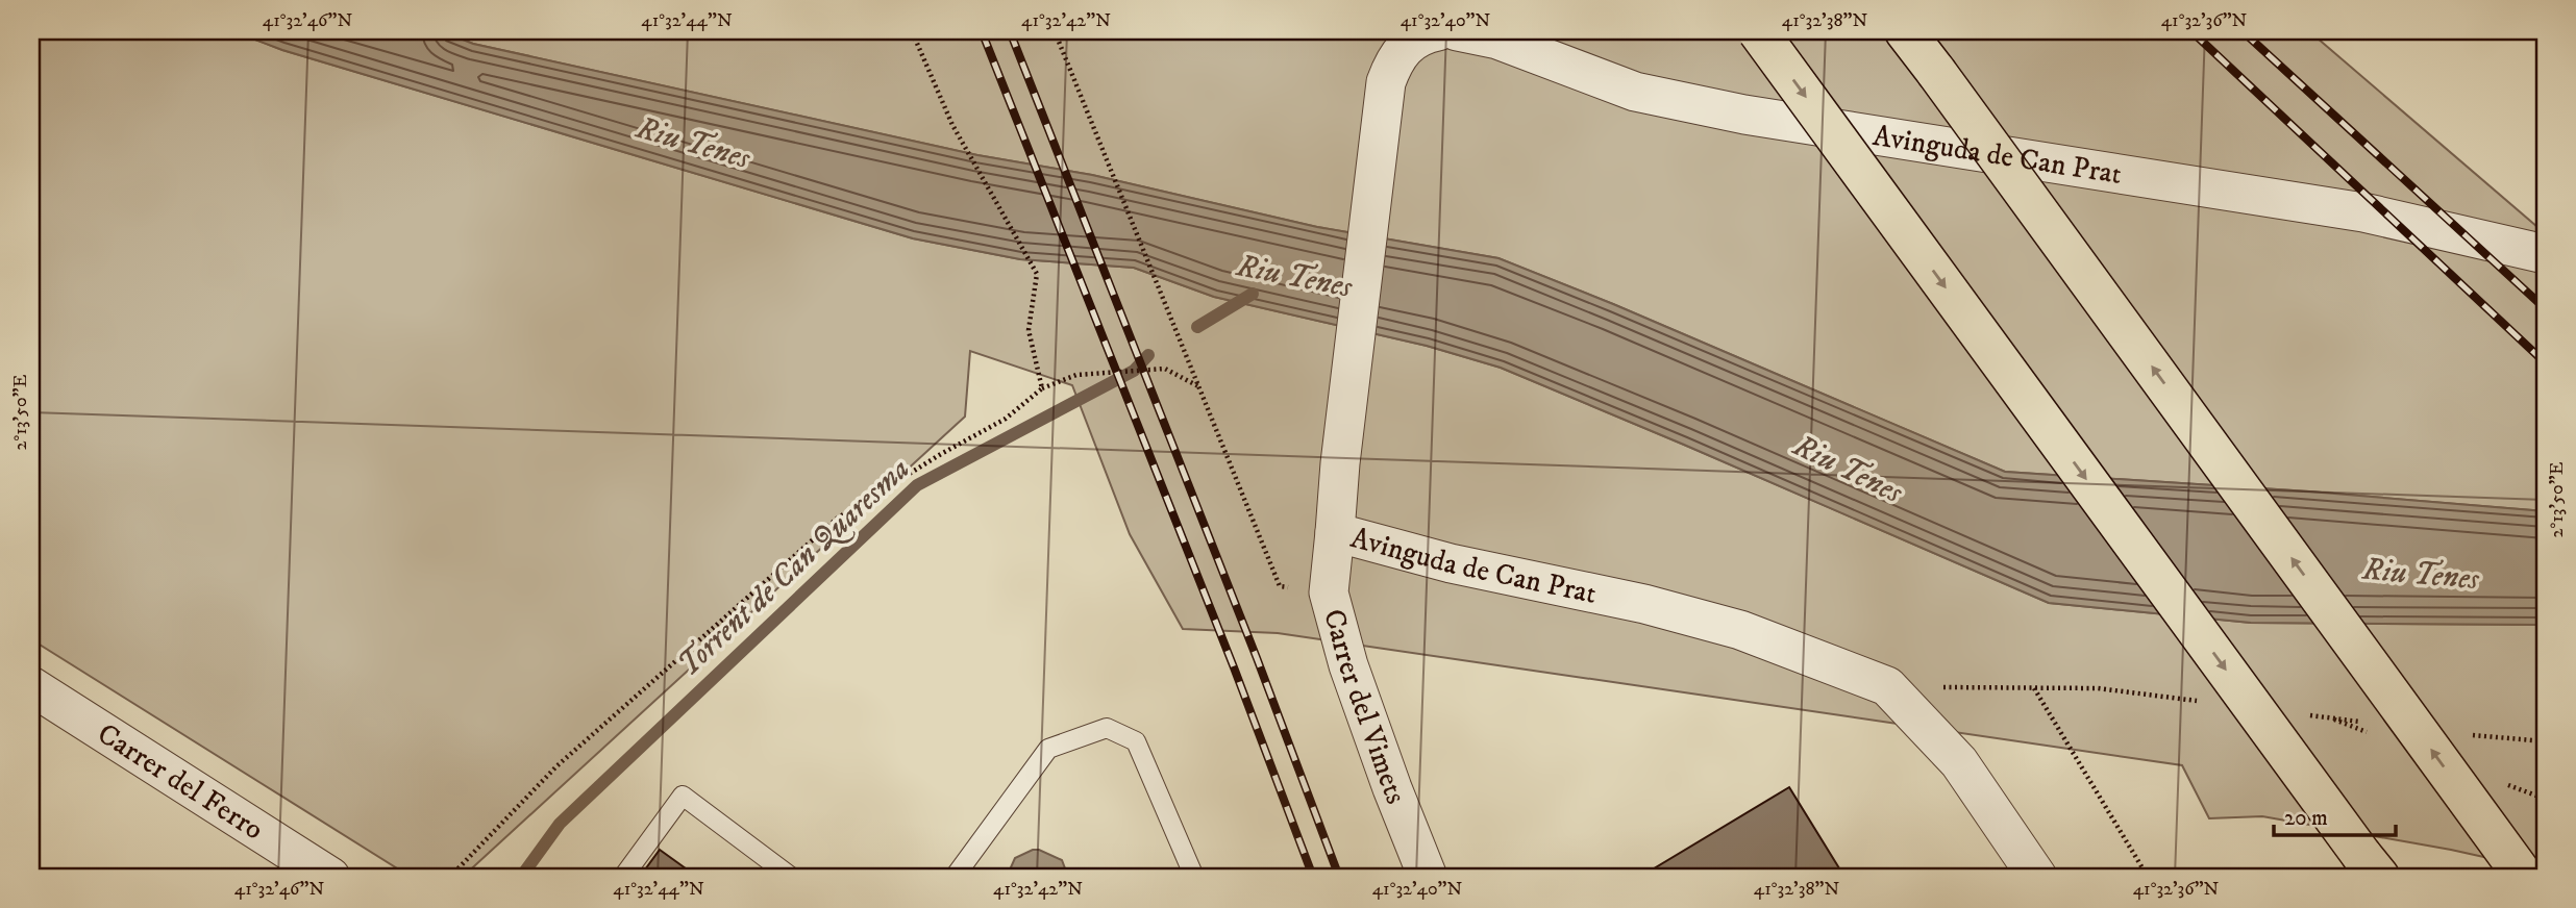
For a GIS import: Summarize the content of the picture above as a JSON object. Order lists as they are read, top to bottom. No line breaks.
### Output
{"streets":{"street":["Avinguda de Can Prat","Carrer del Vimets","Carrer del Ferro"]},"crossings":[["Avinguda de Can Prat","Carrer del Vimets"]],"water":["Riu Tenes","Torrent de Can Quaresma"],"scale_bar":"20 m","coordinates":["41°32'46\"N","41°32'44\"N","41°32'42\"N","41°32'40\"N","41°32'38\"N","41°32'36\"N","2°13'50\"E"]}
